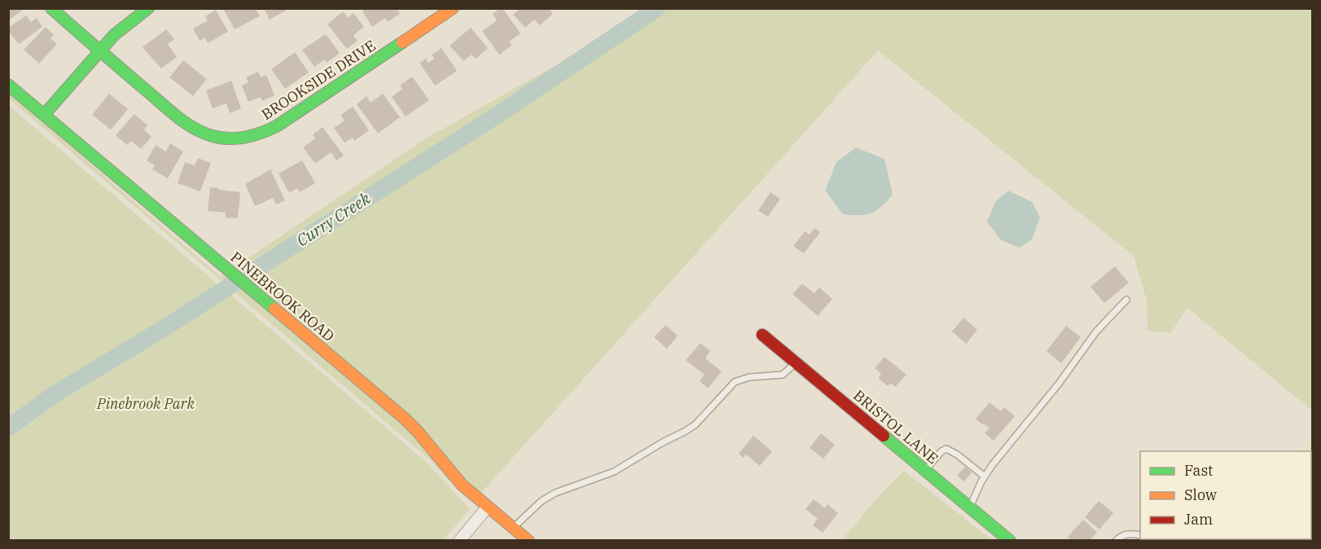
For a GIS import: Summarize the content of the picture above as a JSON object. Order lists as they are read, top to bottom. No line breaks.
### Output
{"streets":{"street":["BROOKSIDE DRIVE","PINEBROOK ROAD","BRISTOL LANE"]},"water":["Curry Creek"],"parks":["Pinebrook Park"],"legend":["Fast","Slow","Jam"]}
